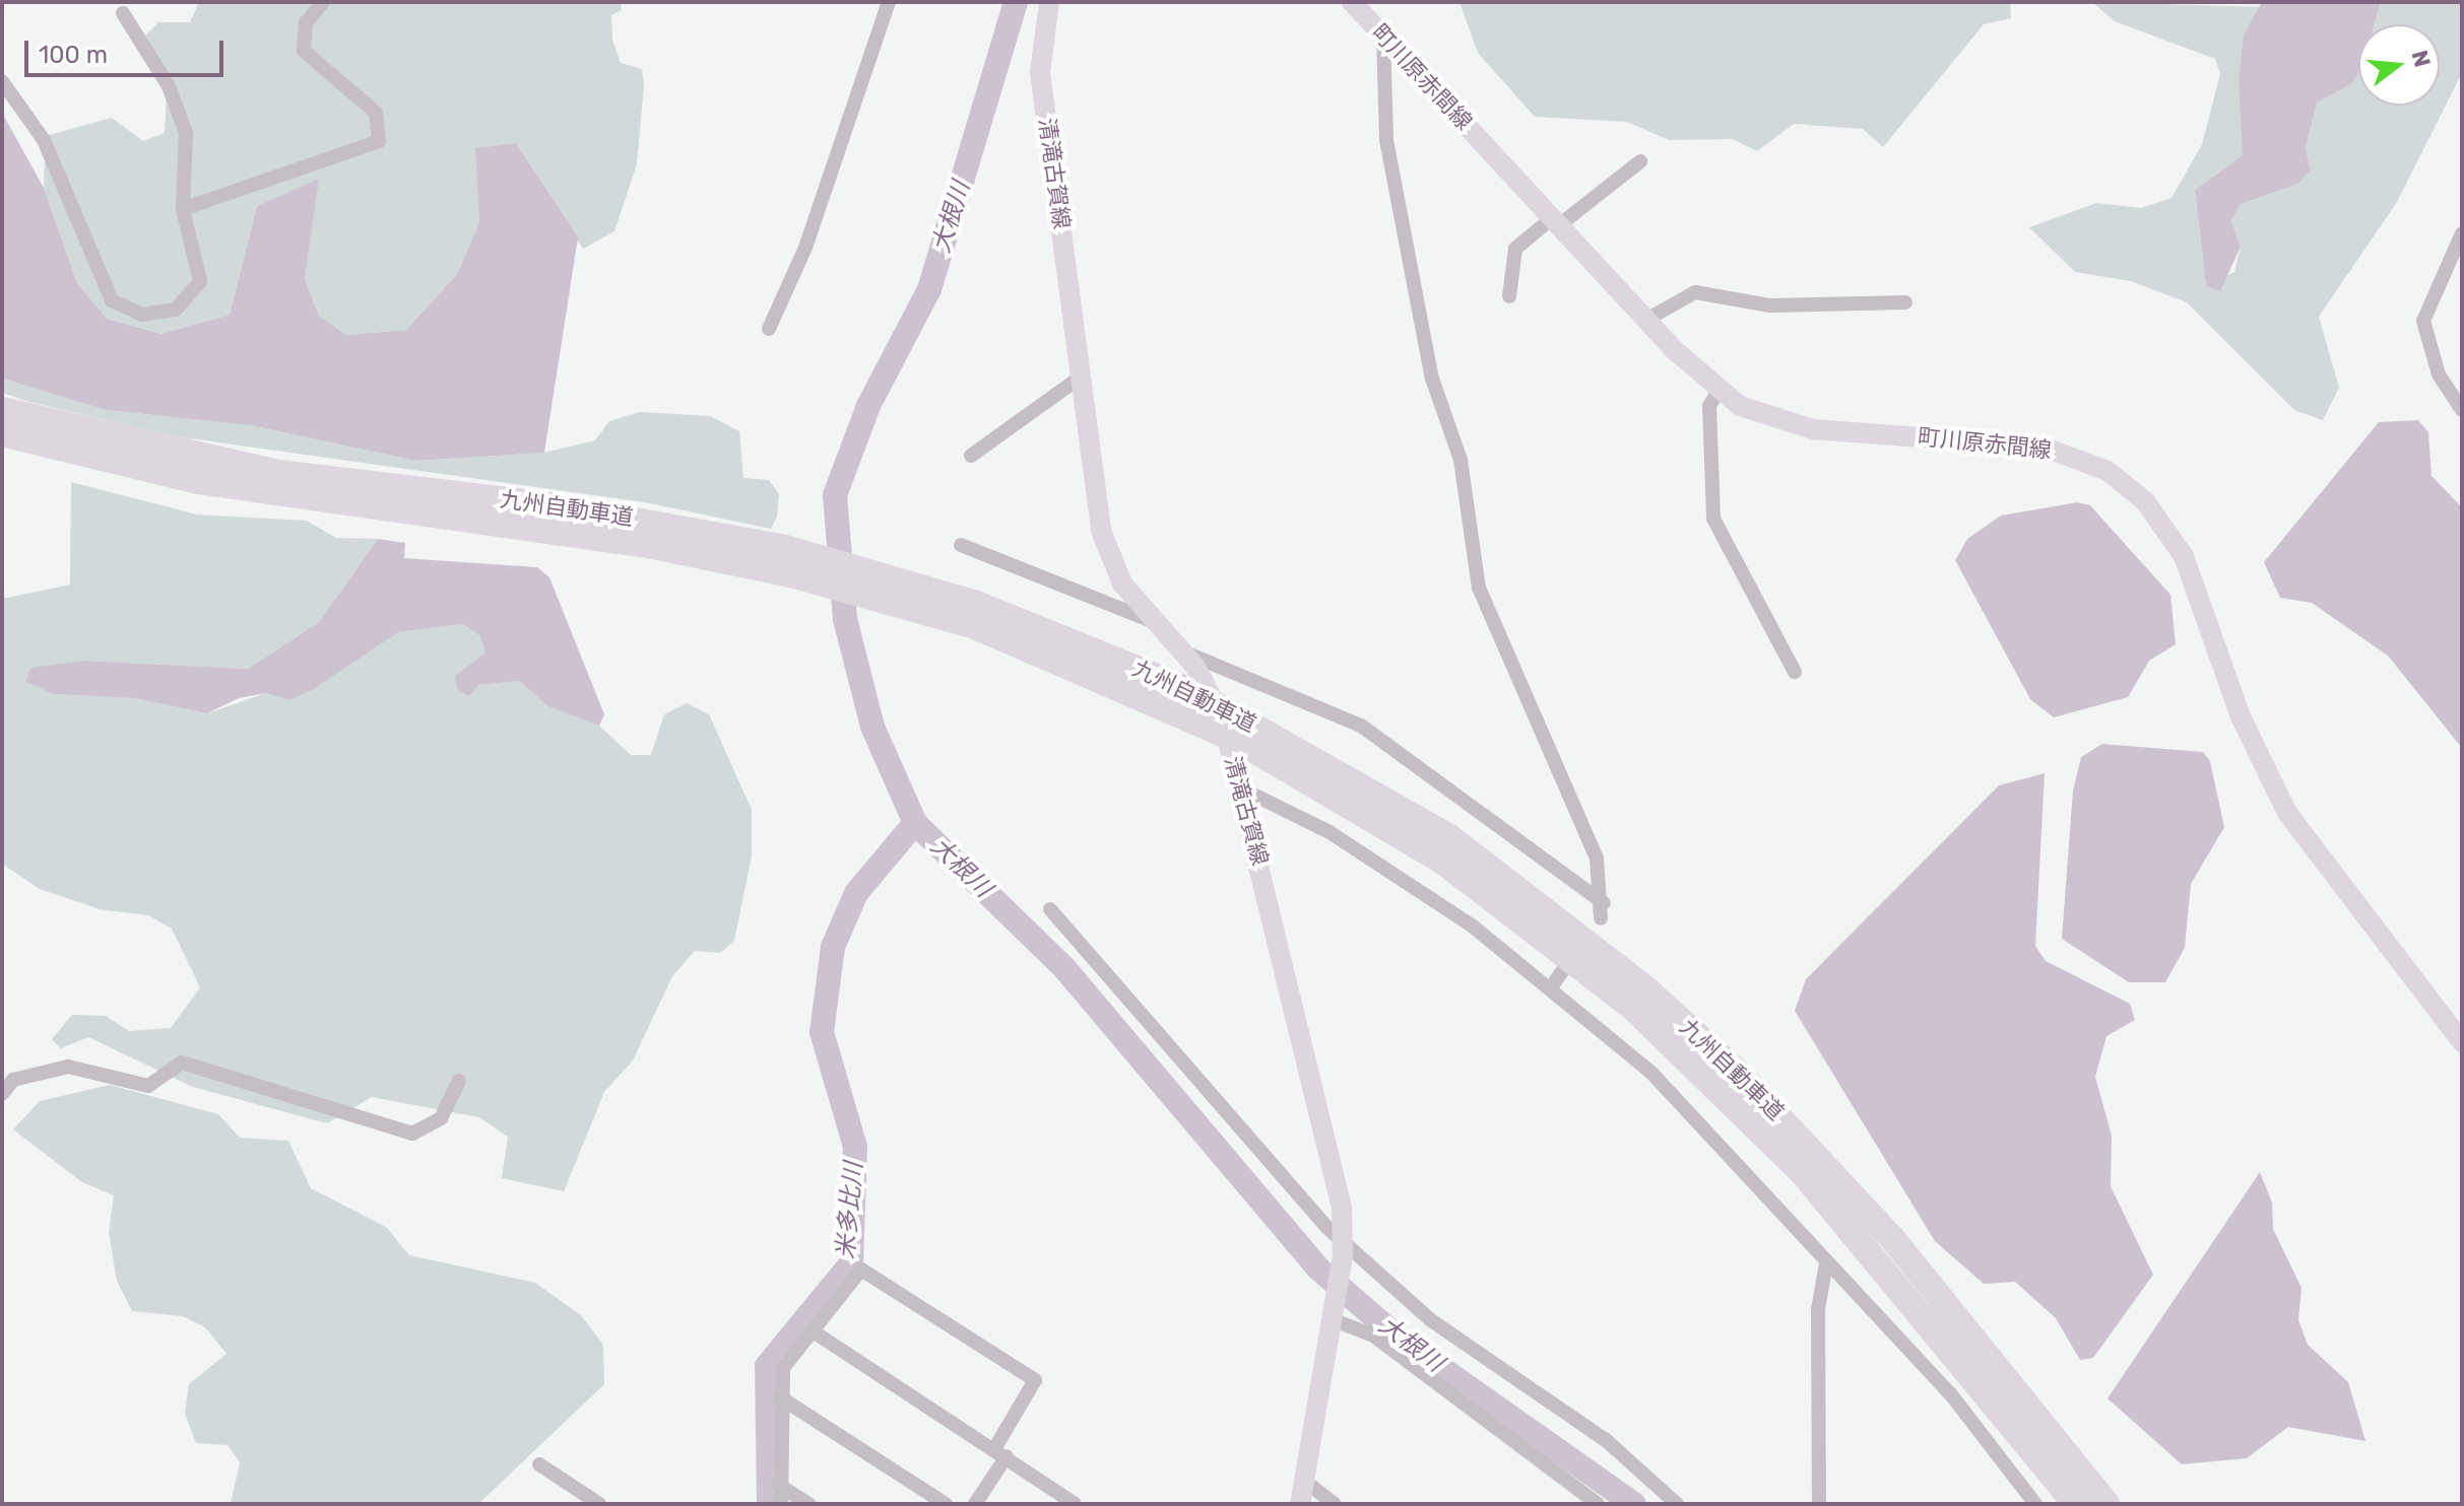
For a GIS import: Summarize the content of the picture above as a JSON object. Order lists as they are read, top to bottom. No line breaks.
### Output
{"streets":{"highway":["九州自動車道"],"main road":["町川原赤間線","清滝古賀線"]},"water":["大根川","米多比川"],"scale_bar":"100 m","north":"right"}
